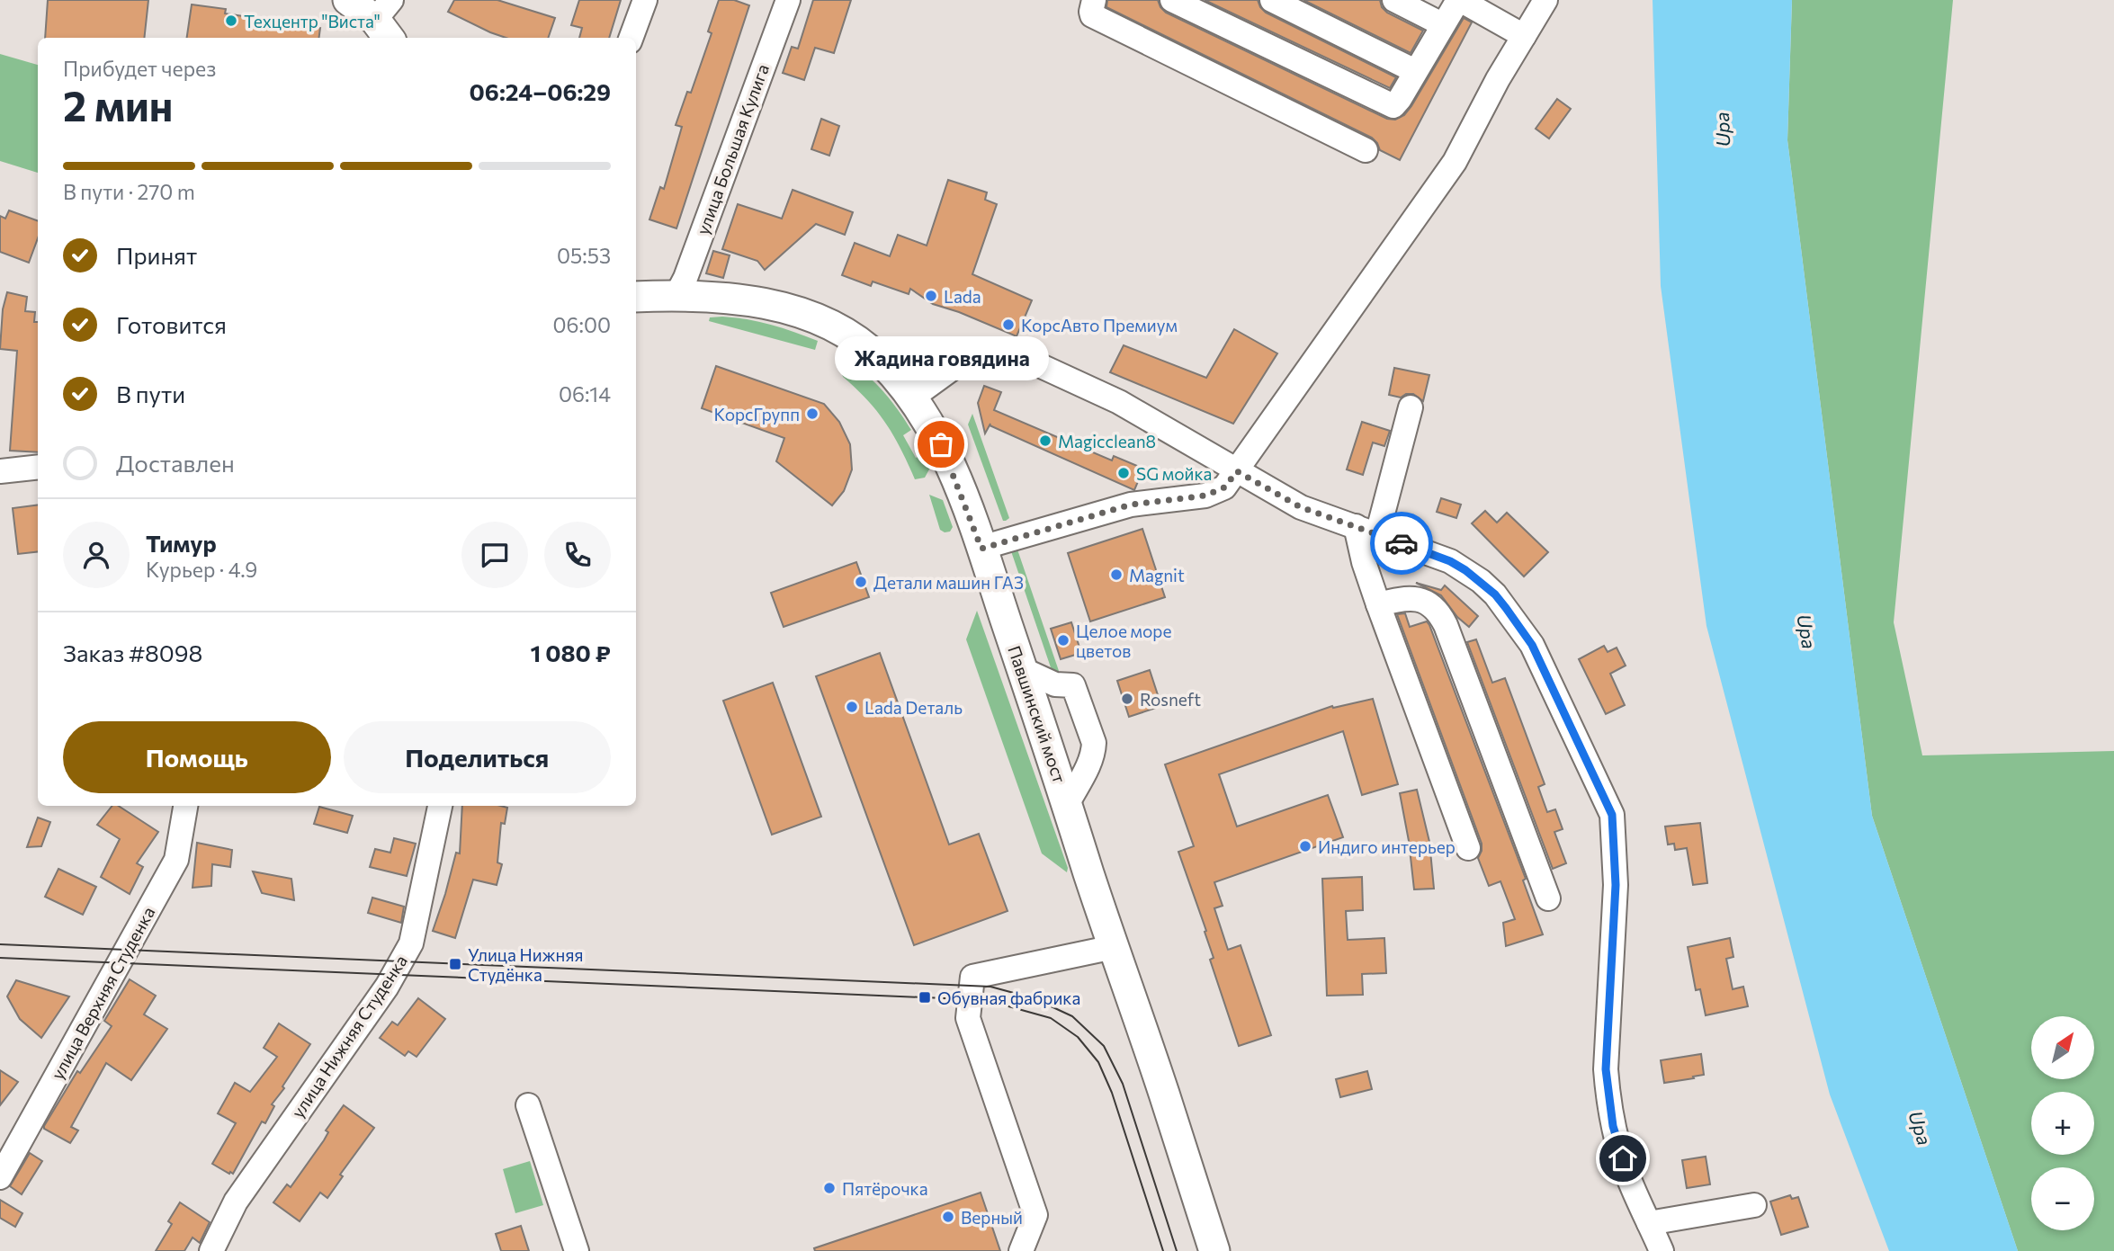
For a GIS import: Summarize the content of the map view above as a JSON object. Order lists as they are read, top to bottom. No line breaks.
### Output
{"streets":{"main road":["Павшинский мост"],"street":["улица Большая Кулига","улица Верхняя Студенка","улица Нижняя Cтуденкa"]},"crossings":[["улица Большая Кулига","Павшинский мост"]],"water":["Upa"],"places":{"other":["Техцентр \"Виста\"","Lada","КорсАвто Премиум","КорсГрупп","Magicclean8","Жадина говядина","SG мойка","Magnit","Детали машин ГАЗ","Целое море цветов","Rosneft","Lada Dеталь","Индиго интерьер","Пятёрочка","Верный"],"transit":["Улица Нижняя Студёнка","Обувная фабрика"]},"north":"top right","page":{"heading":["2 мин","Прибудет через","06:24–06:29"],"panel":["Тимур","Курьер · 4.9","Заказ #8098","1 080 ₽"],"bar":"В пути · 270 m","list":[["Принят","05:53"],["Готовится","06:00"],["В пути","06:14"],"Доставлен"],"bubble":"Жадина говядина","buttons":["Помощь","Поделиться"],"map_buttons":["+","−"]}}
